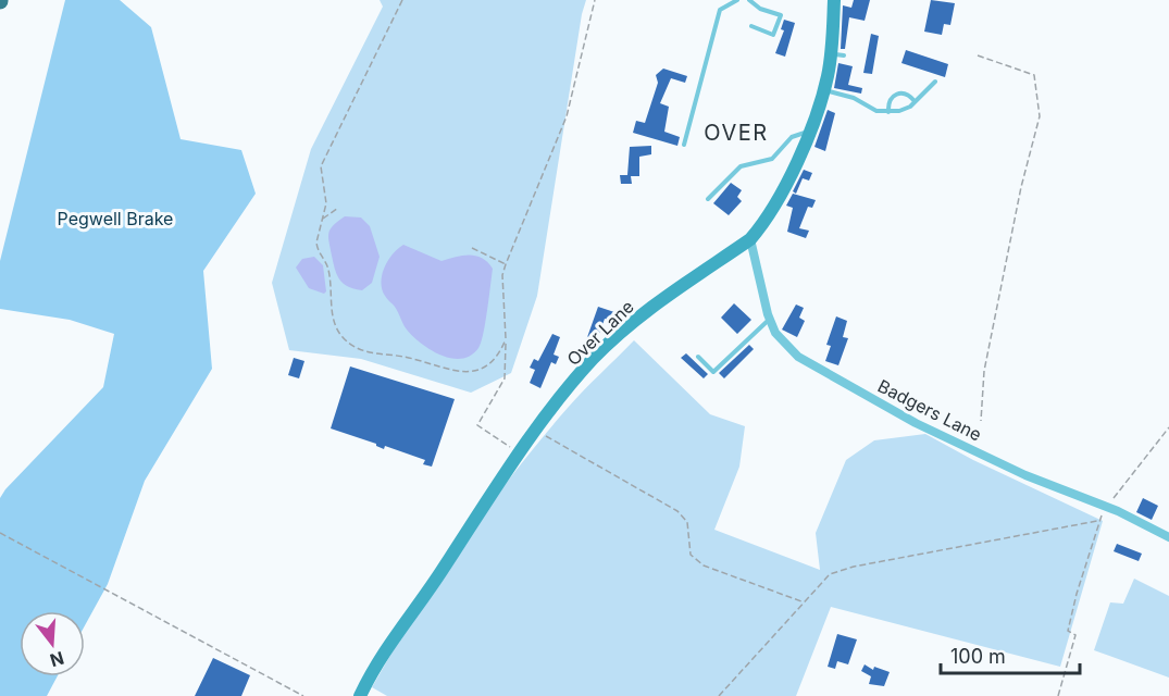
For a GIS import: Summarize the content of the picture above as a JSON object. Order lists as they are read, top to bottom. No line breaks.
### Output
{"streets":{"street":["Over Lane","Badgers Lane"]},"crossings":[["Over Lane","Badgers Lane"]],"districts":["OVER"],"parks":["Pegwell Brake"],"scale_bar":"100 m","north":"bottom"}
